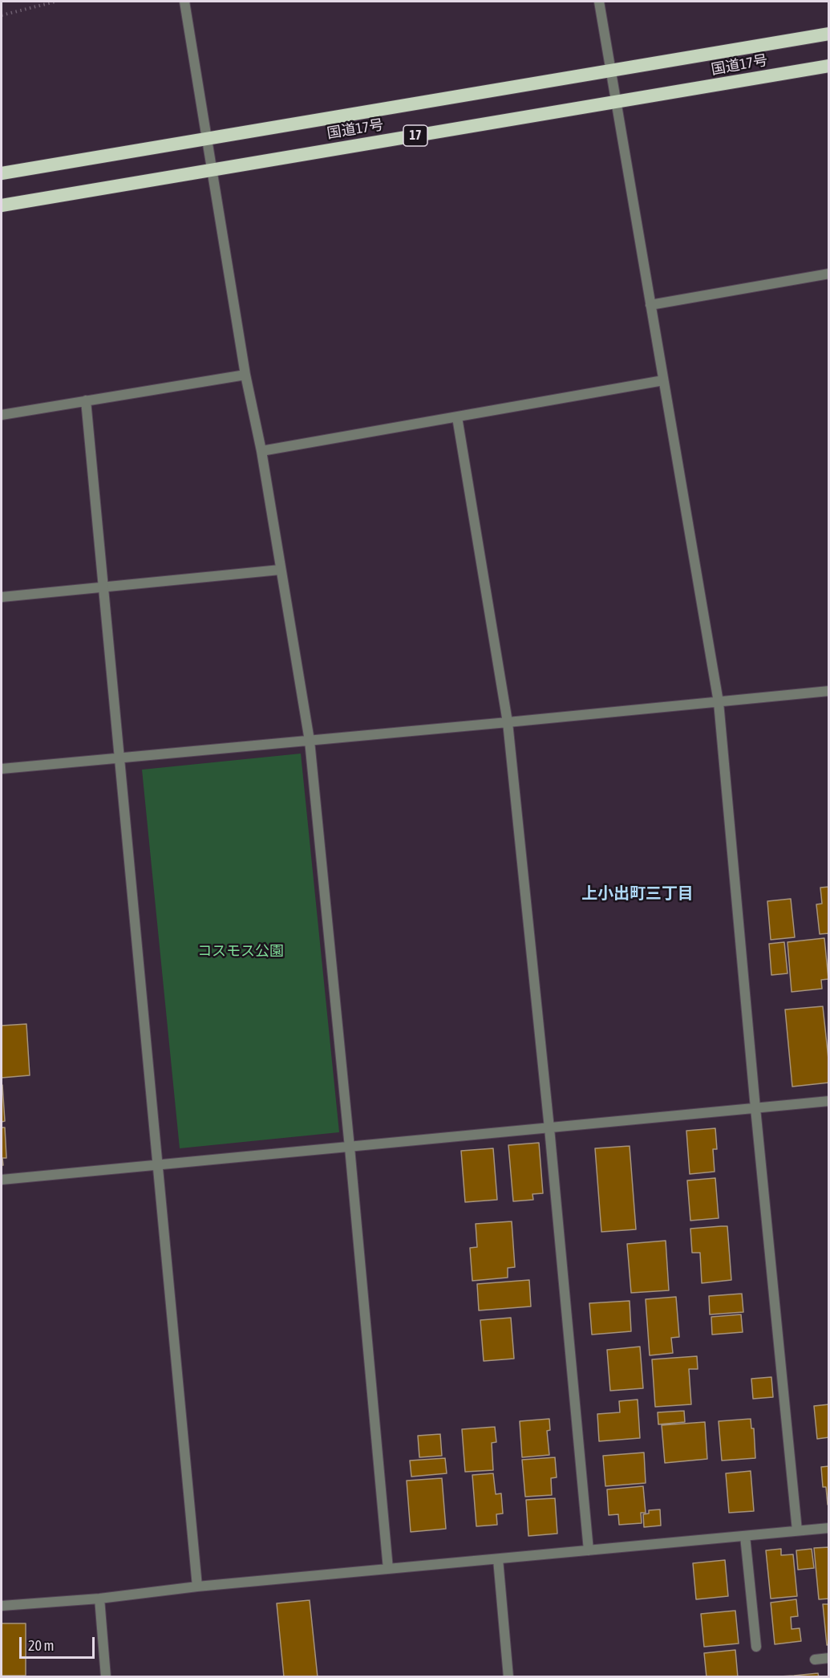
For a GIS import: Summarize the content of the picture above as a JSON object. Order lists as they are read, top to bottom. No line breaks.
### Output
{"streets":{"highway":["国道17号","17"]},"districts":["上小出町三丁目"],"parks":["コスモス公園"],"scale_bar":"20 m"}
